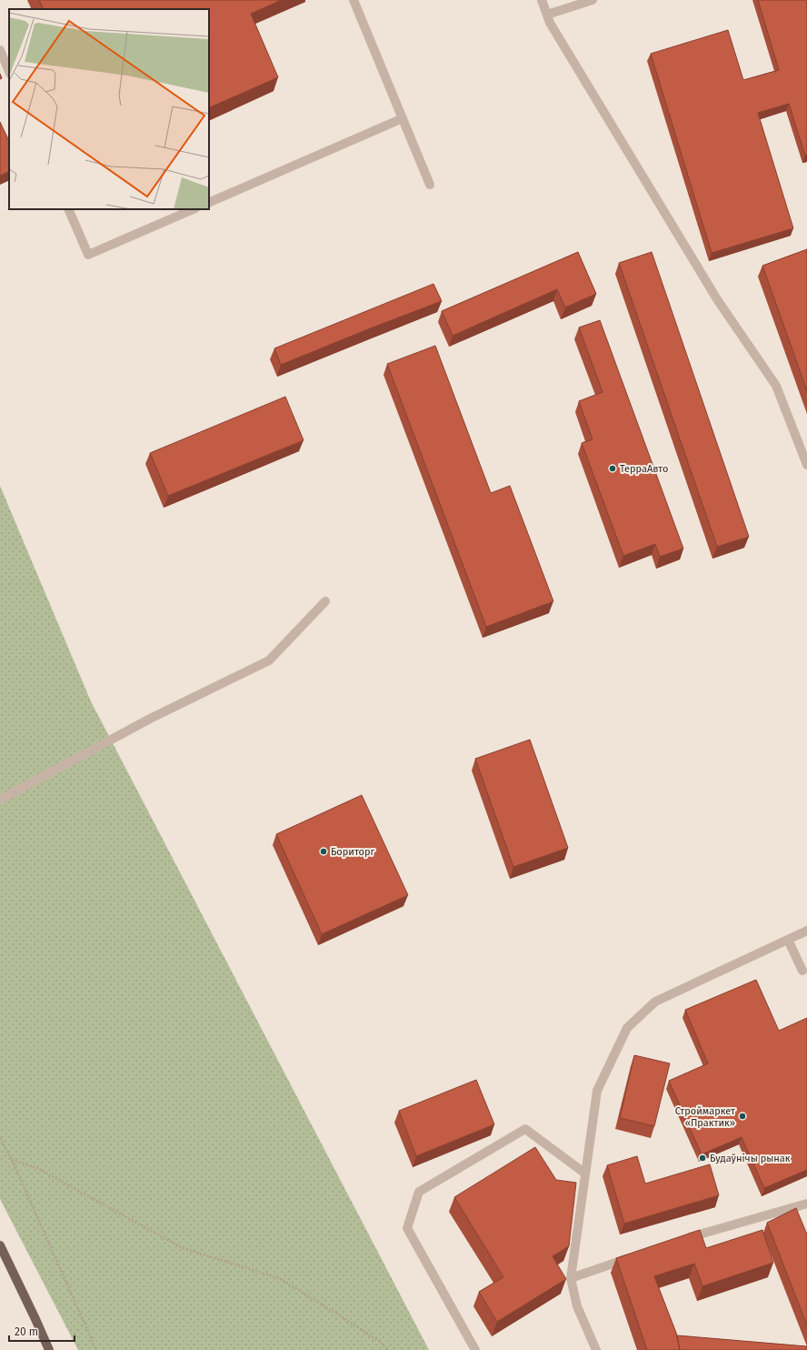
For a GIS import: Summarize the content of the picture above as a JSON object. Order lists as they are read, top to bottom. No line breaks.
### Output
{"places":["ТерраАвто","Бориторг","Строймаркет «Практик»","Будаўнічы рынак"],"scale_bar":"20 m"}
